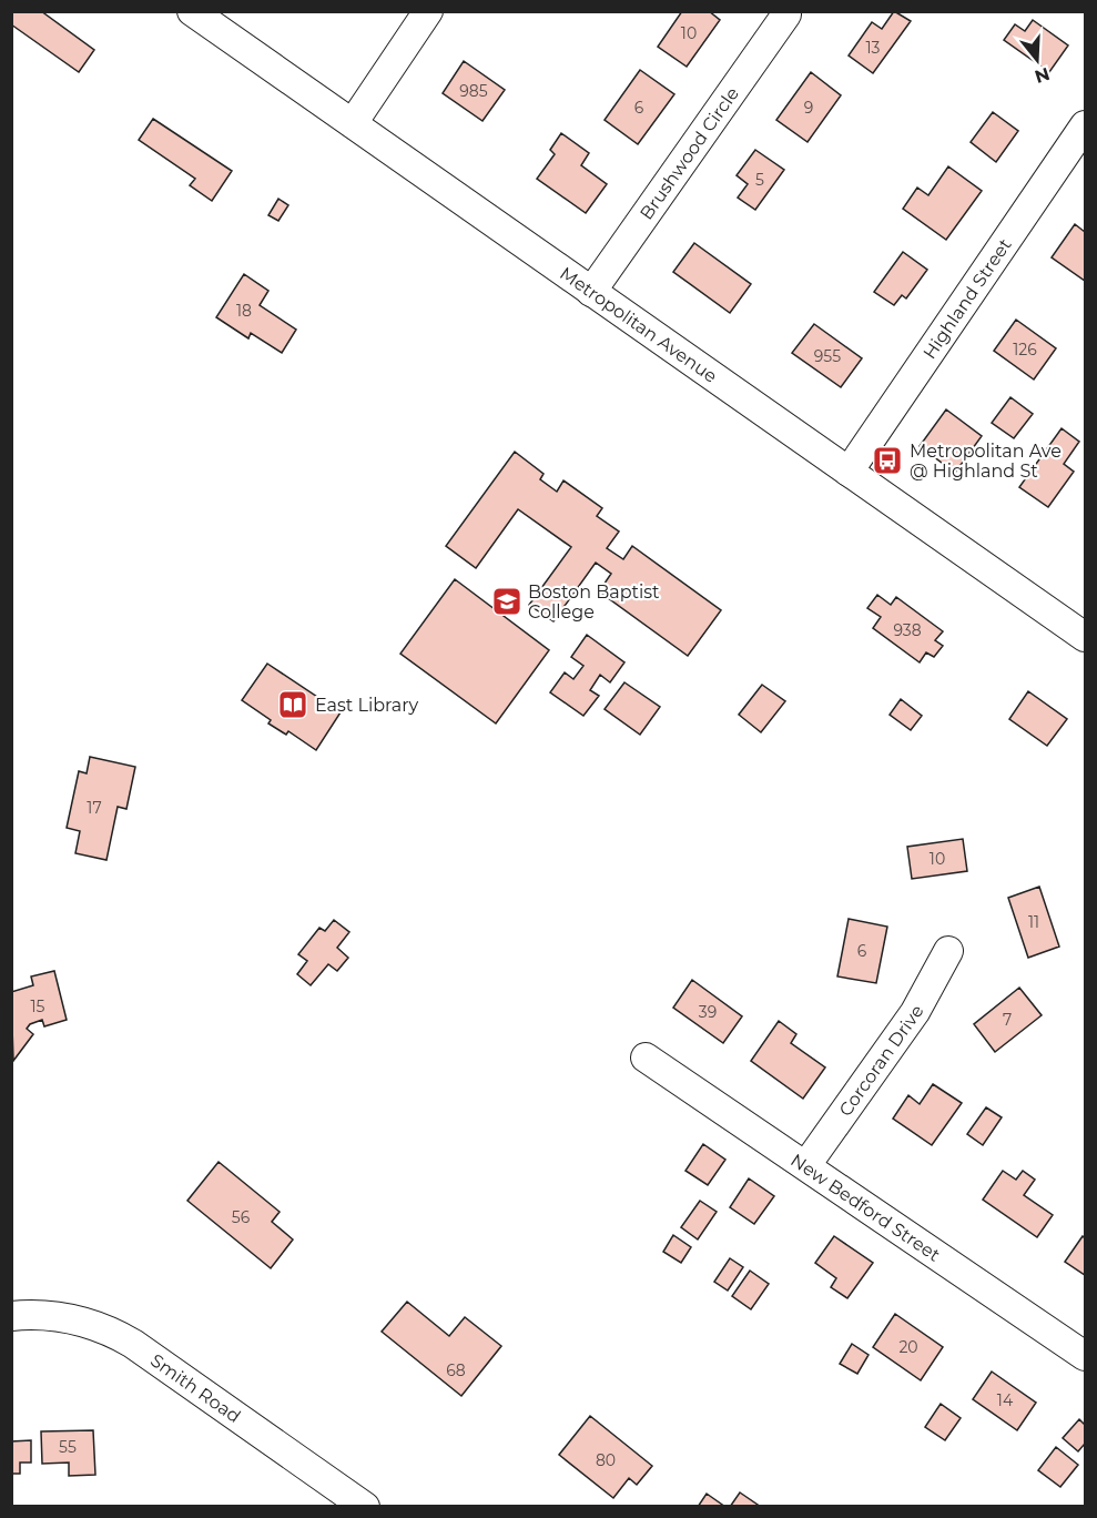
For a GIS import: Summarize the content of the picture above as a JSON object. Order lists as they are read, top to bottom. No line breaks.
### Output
{"streets":{"street":["Brushwood Circle","Highland Street","Metropolitan Avenue","Corcoran Drive","New Bedford Street","Smith Road"]},"crossings":[["Brushwood Circle","Metropolitan Avenue"],["Highland Street","Metropolitan Avenue"],["Corcoran Drive","New Bedford Street"]],"places":{"bus stop":["Metropolitan Ave @ Highland St"],"school or university":["Boston Baptist College"],"library":["East Library"]},"house_numbers":["10","13","985","6","9","5","18","126","955","938","17","10","11","6","15","39","7","56","20","68","14","55","80"],"north":"bottom"}
